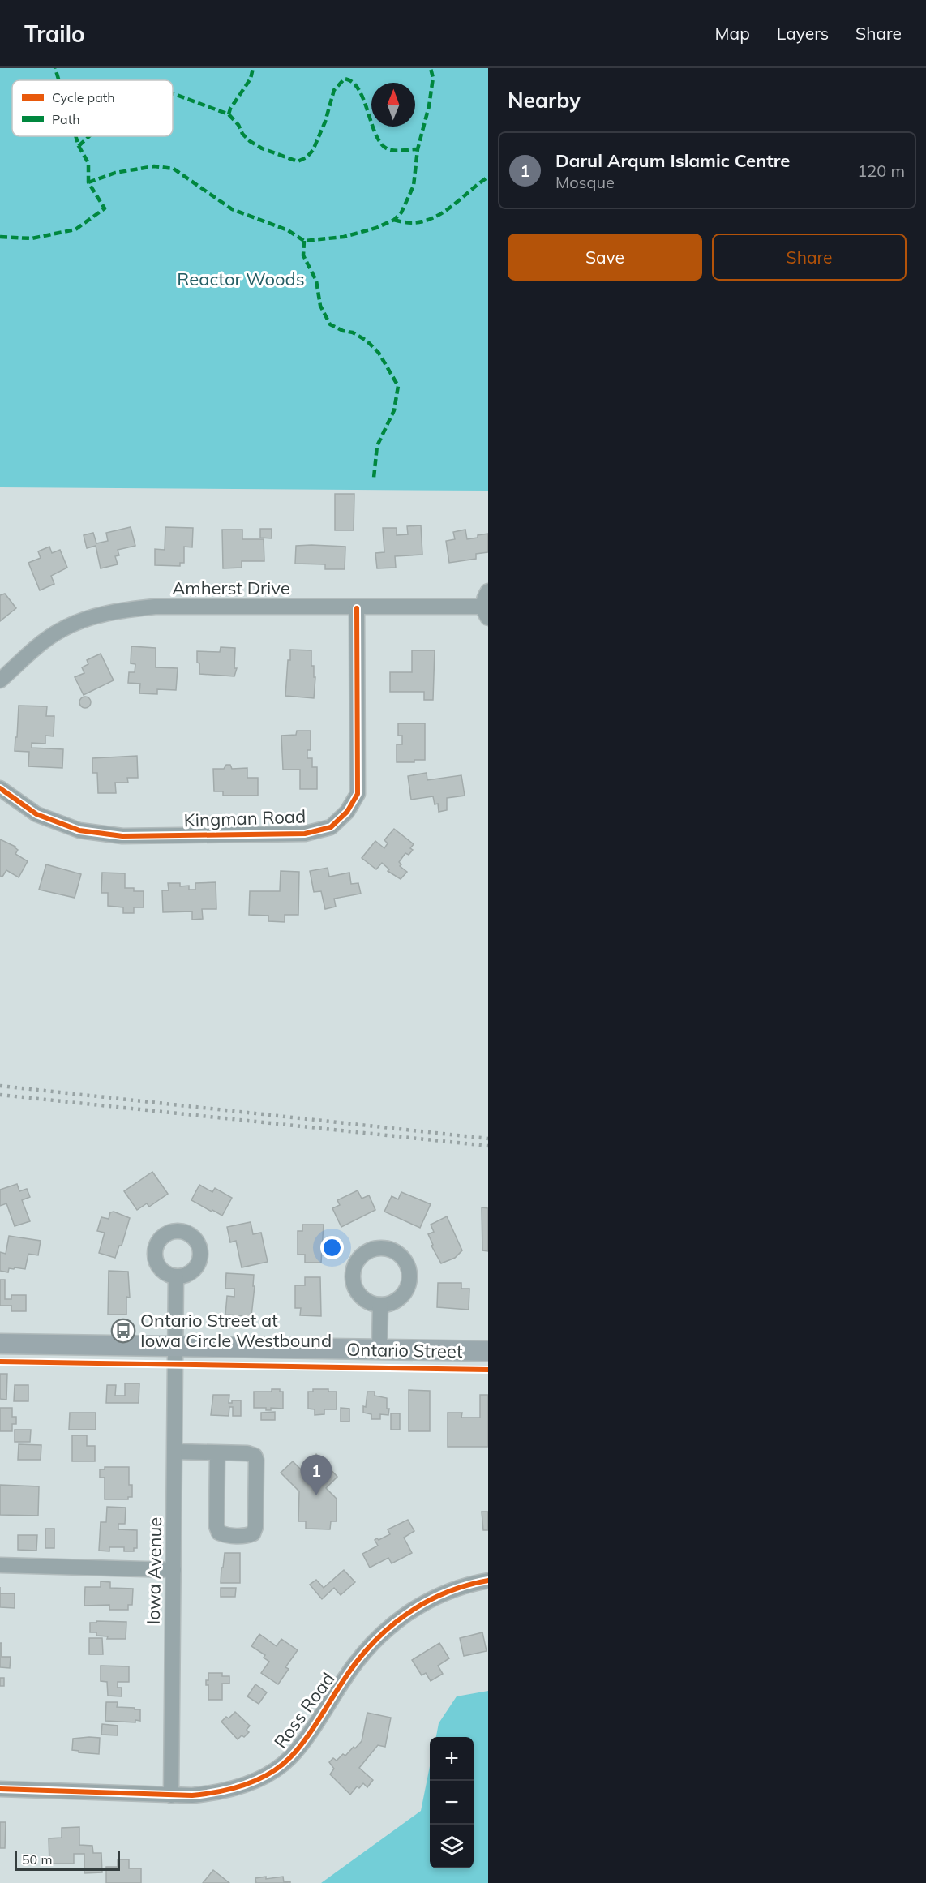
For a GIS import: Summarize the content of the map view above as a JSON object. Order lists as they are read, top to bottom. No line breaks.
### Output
{"streets":{"main road":["Ontario Street"],"street":["Amherst Drive","Kingman Road","Iowa Avenue","Ross Road"]},"crossings":[["Amherst Drive","Kingman Road"],["Ontario Street","Iowa Avenue"],["Iowa Avenue","Ross Road"]],"parks":["Reactor Woods"],"places":{"bus stop":["Ontario Street at Iowa Circle Westbound"]},"legend":["Cycle path","Path"],"scale_bar":"50 m","north":"top","page":{"header":"Trailo","nav":["Map","Layers","Share"],"heading":"Nearby","list":[{"mark":"1","name":"Darul Arqum Islamic Centre","note":"Mosque","value":"120 m"}],"buttons":["Save","Share"],"pins":"1","map_buttons":["+","−"],"scale":"50 m"}}
